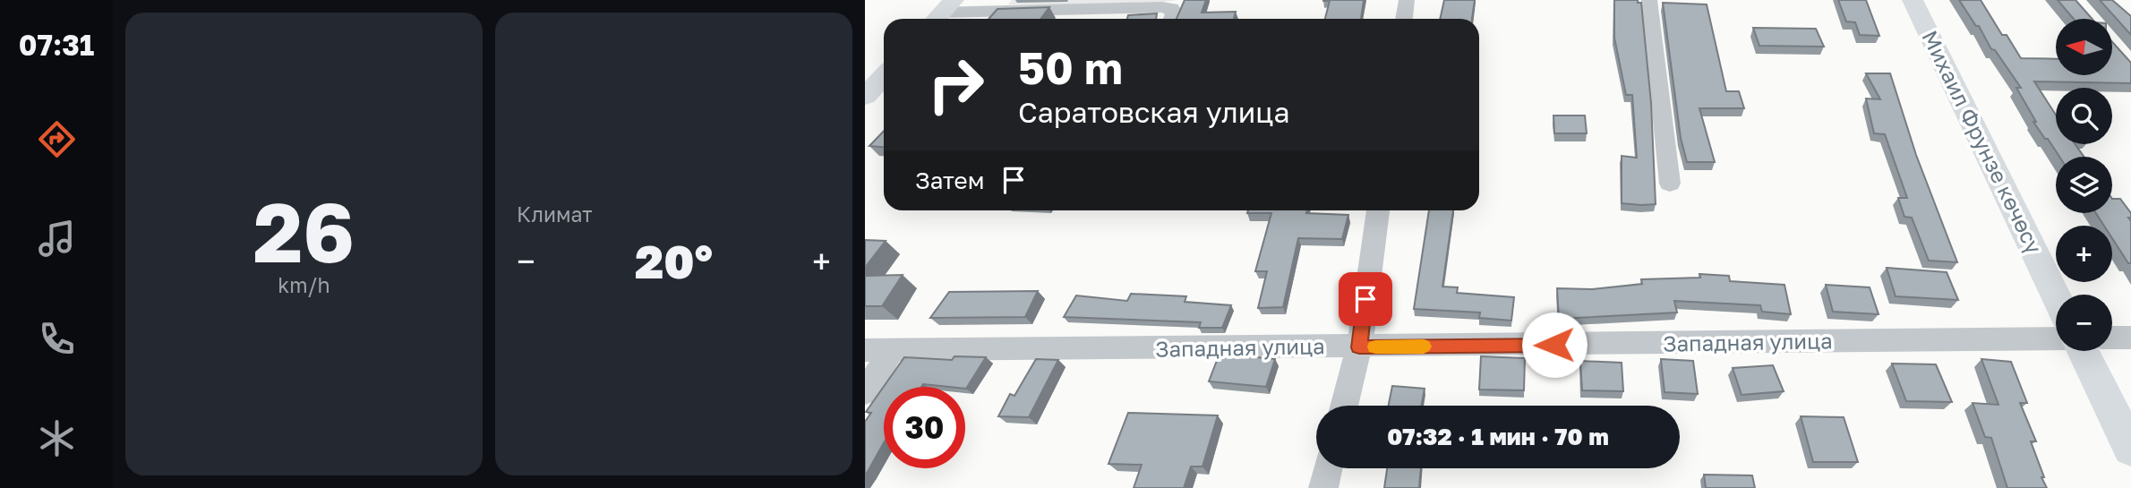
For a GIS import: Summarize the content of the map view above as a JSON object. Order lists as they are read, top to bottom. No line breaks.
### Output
{"streets":{"main road":["Михаил Фрунзе көчөсү"],"street":["Западная улица"]},"north":"left","page":{"tabs":"07:31","tile":[["26","km/h"],"Климат"],"map_buttons":["+","−"],"turn":["50 m","Саратовская улица"],"then":"Затем","heat":["−","20°","+"],"limit":"30","trip":"07:32 · 1 мин · 70 m"}}
